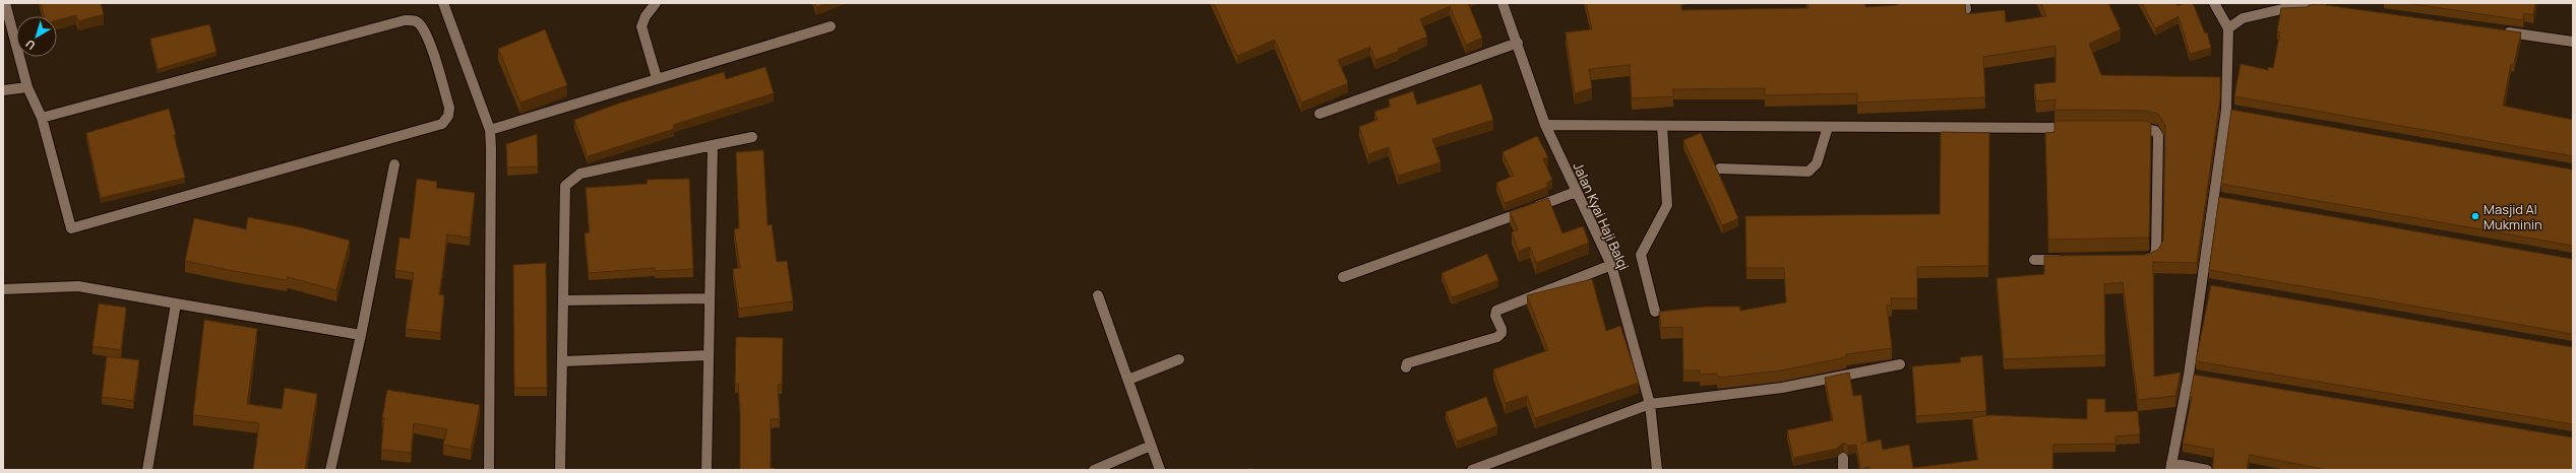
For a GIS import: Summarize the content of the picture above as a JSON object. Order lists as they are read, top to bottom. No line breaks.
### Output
{"streets":{"street":["Jalan Kyai Haji Balqi"]},"places":["Masjid Al Mukminin"],"north":"bottom left"}
